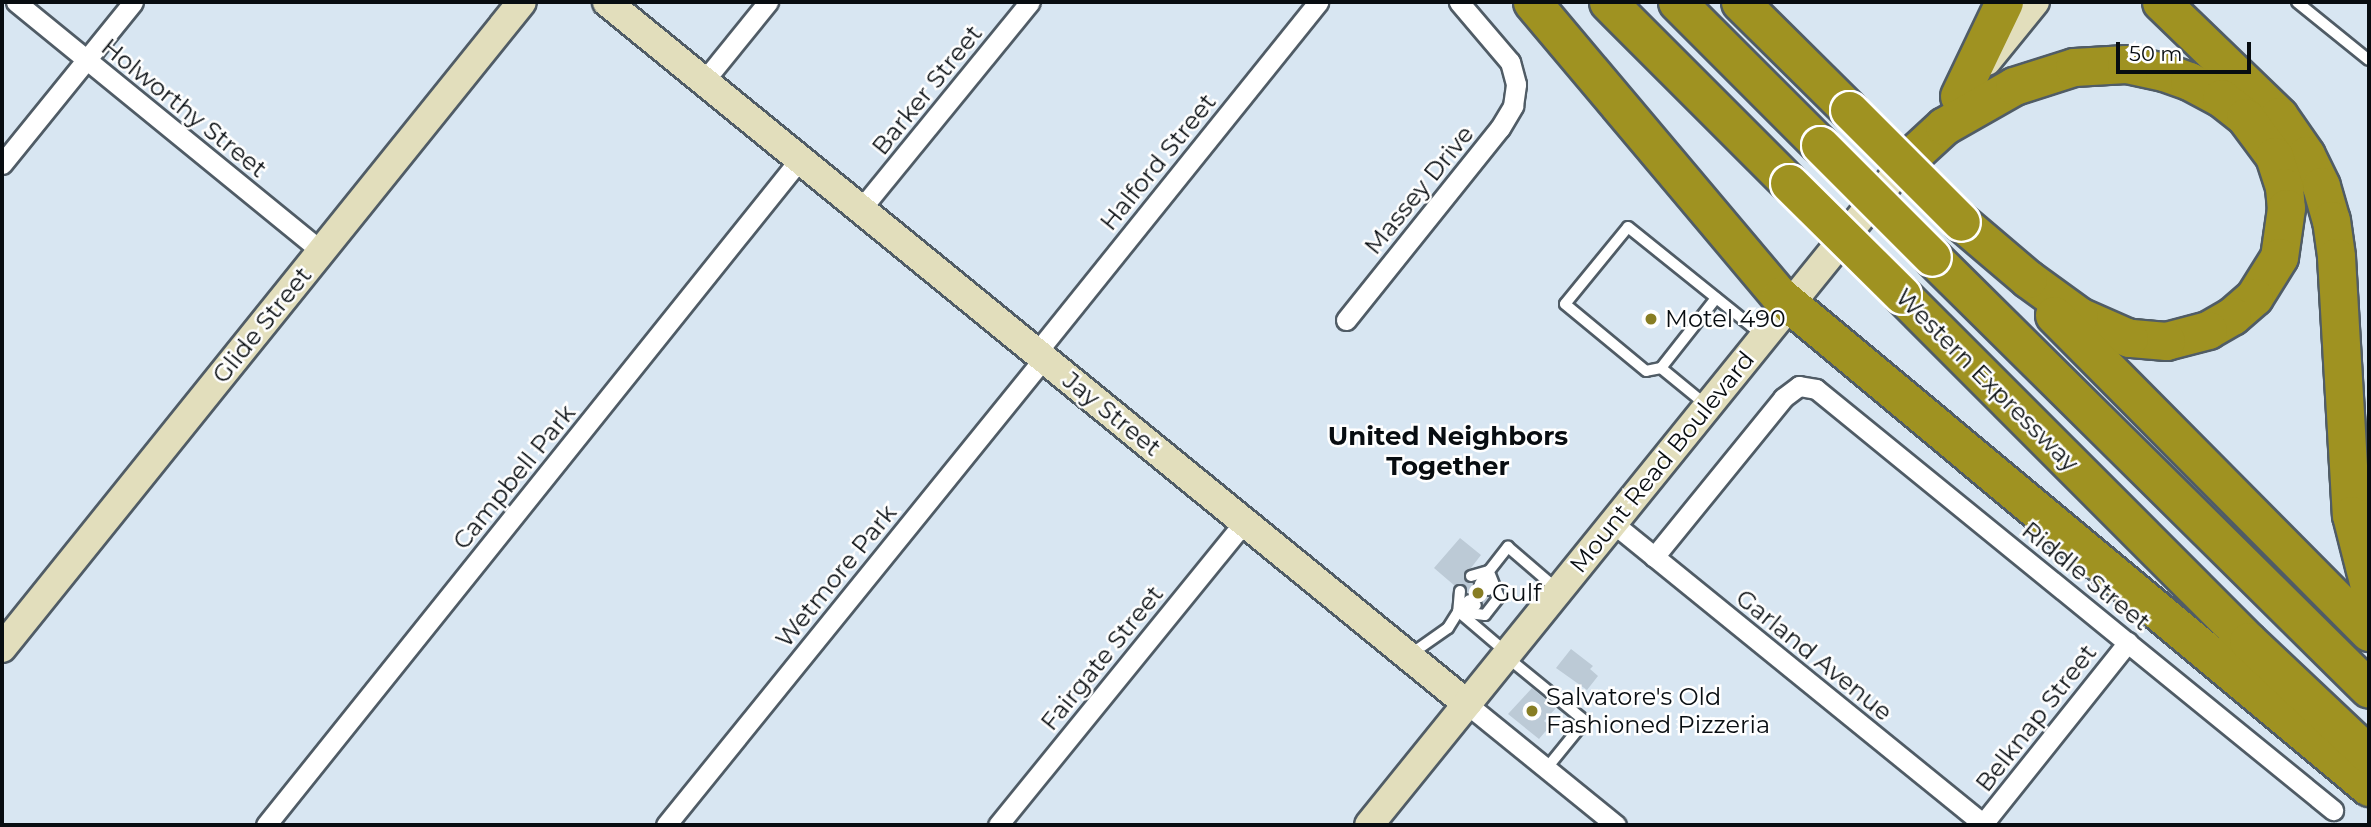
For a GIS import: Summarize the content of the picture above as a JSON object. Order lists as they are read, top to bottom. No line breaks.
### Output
{"streets":{"highway":["Western Expressway"],"street":["Barker Street","Holworthy Street","Halford Street","Massey Drive","Glide Street","Jay Street","Mount Read Boulevard","Campbell Park","Wetmore Park","Riddle Street","Garland Avenue","Fairgate Street","Belknap Street"]},"crossings":[["Barker Street","Jay Street"],["Holworthy Street","Glide Street"],["Halford Street","Jay Street"],["Halford Street","Wetmore Park"],["Jay Street","Mount Read Boulevard"],["Jay Street","Campbell Park"],["Jay Street","Wetmore Park"],["Jay Street","Fairgate Street"],["Mount Read Boulevard","Garland Avenue"],["Riddle Street","Garland Avenue"],["Riddle Street","Belknap Street"],["Garland Avenue","Belknap Street"]],"districts":["United Neighbors Together"],"places":["Motel 490","Gulf","Salvatore's Old Fashioned Pizzeria"],"scale_bar":"50 m"}
